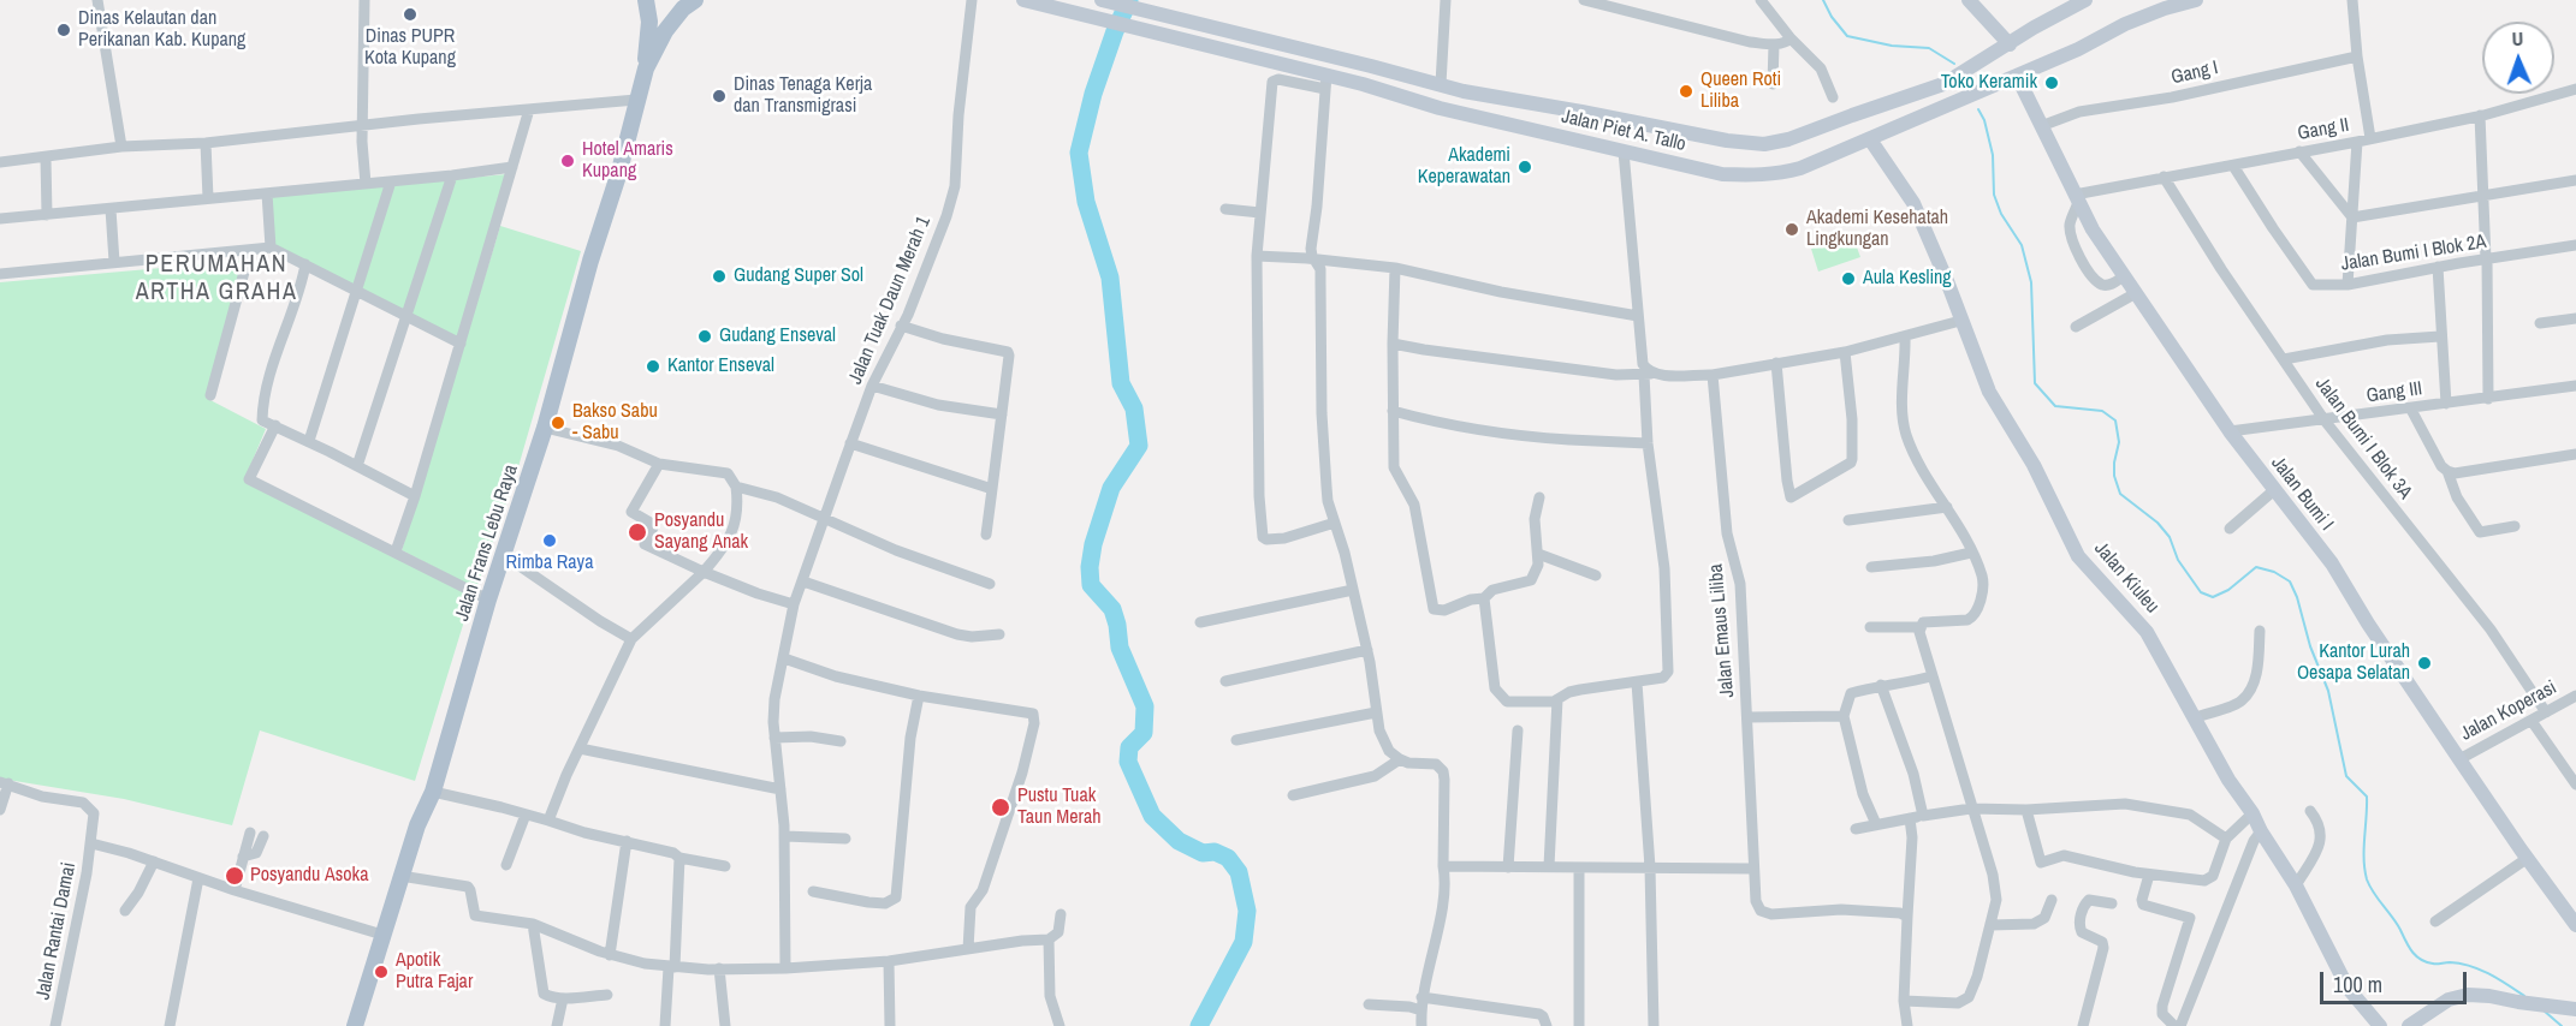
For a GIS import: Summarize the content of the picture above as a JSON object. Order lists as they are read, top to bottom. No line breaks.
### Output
{"streets":{"main road":["Jalan Frans Lebu Raya"],"street":["Gang I","Gang II","Jalan Piet A. Tallo","Jalan Bumi I Blok 2A","Jalan Tuak Daun Merah 1","Gang III","Jalan Bumi I Blok 3A","Jalan Bumi I","Jalan Kiuleu","Jalan Emaus Liliba","Jalan Koperasi","Jalan Rantai Damai"]},"crossings":[["Gang I","Jalan Bumi I"],["Gang II","Jalan Bumi I Blok 2A"],["Gang II","Jalan Bumi I Blok 3A"],["Gang II","Jalan Bumi I"],["Jalan Piet A. Tallo","Jalan Bumi I"],["Jalan Piet A. Tallo","Jalan Kiuleu"],["Gang III","Jalan Bumi I Blok 3A"],["Gang III","Jalan Bumi I"],["Jalan Bumi I Blok 3A","Jalan Koperasi"],["Jalan Bumi I","Jalan Koperasi"],["Jalan Frans Lebu Raya","Jalan Rantai Damai"]],"districts":["PERUMAHAN ARTHA GRAHA"],"places":["Dinas PUPR Kota Kupang","Dinas Kelautan dan Perikanan Kab. Kupang","Toko Keramik","Queen Roti Liliba","Dinas Tenaga Kerja dan Transmigrasi","Hotel Amaris Kupang","Akademi Keperawatan","Akademi Kesehatah Lingkungan","Gudang Super Sol","Aula Kesling","Gudang Enseval","Kantor Enseval","Bakso Sabu - Sabu","Posyandu Sayang Anak","Rimba Raya","Kantor Lurah Oesapa Selatan","Pustu Tuak Taun Merah","Posyandu Asoka","Apotik Putra Fajar"],"scale_bar":"100 m","north":"top"}
